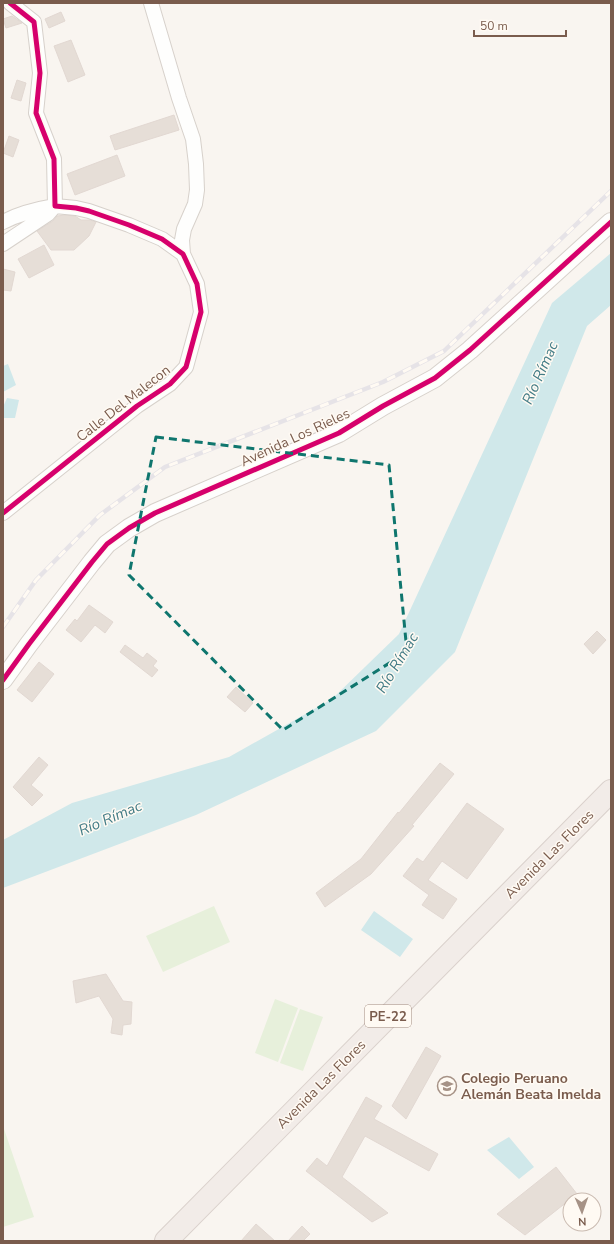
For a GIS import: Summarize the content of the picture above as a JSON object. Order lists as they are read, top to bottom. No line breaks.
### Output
{"streets":{"highway":["Avenida Las Flores","PE-22"],"street":["Calle Del Malecon","Avenida Los Rieles"]},"water":["Río Rímac"],"places":{"school or university":["Colegio Peruano Alemán Beata Imelda"]},"scale_bar":"50 m","north":"bottom"}
